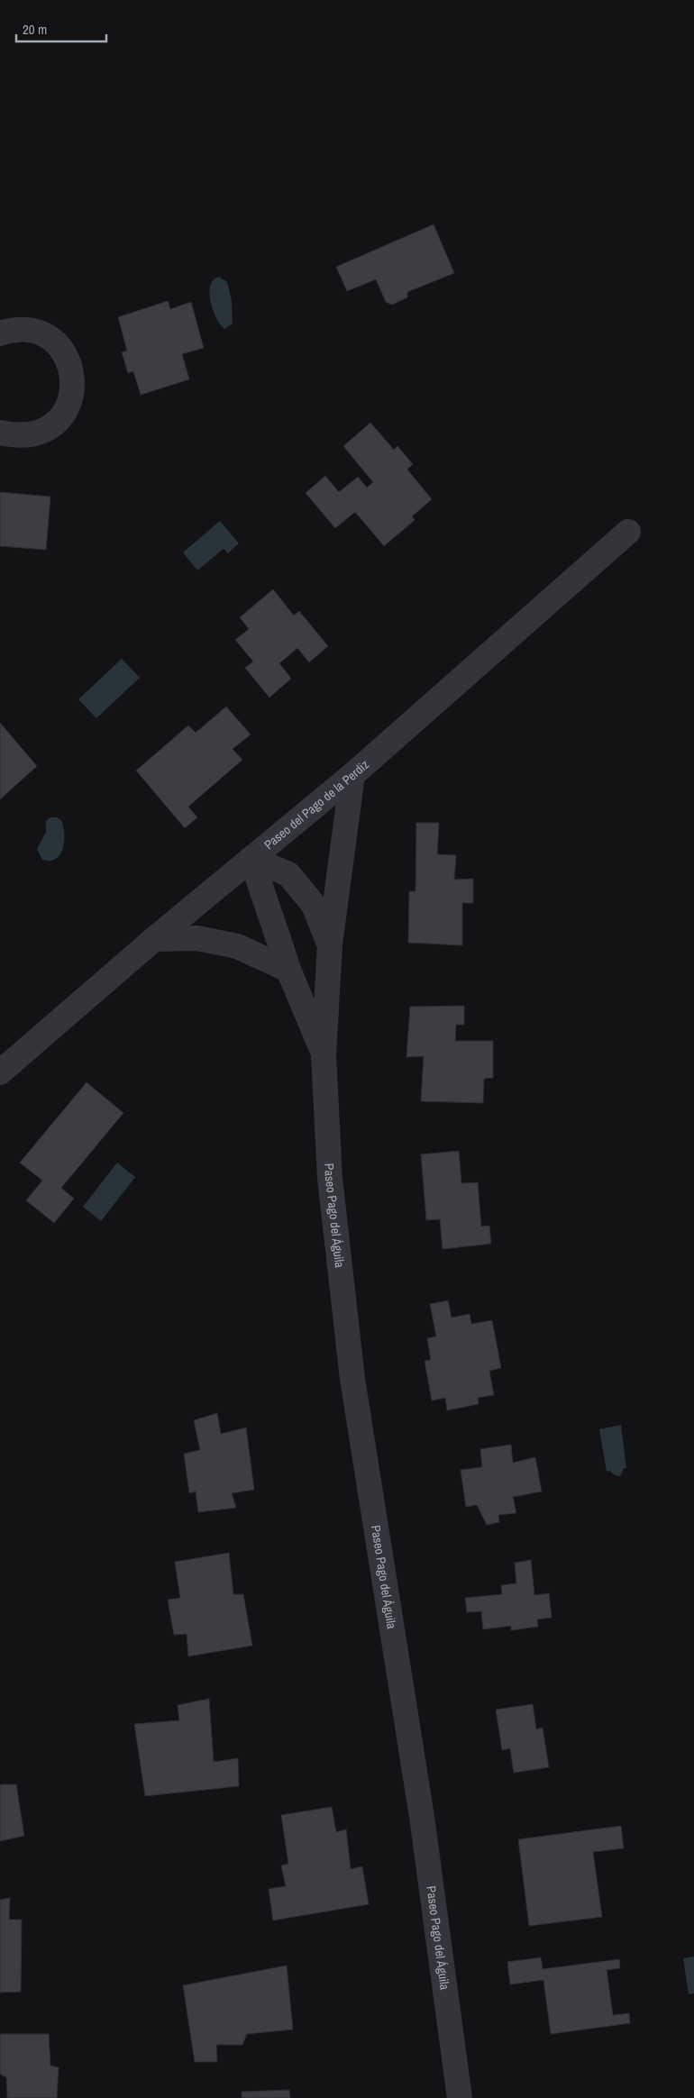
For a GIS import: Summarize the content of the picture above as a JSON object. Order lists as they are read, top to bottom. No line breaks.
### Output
{"streets":{"street":["Paseo del Pago de la Perdiz","Paseo Pago del Águila"]},"scale_bar":"20 m"}
